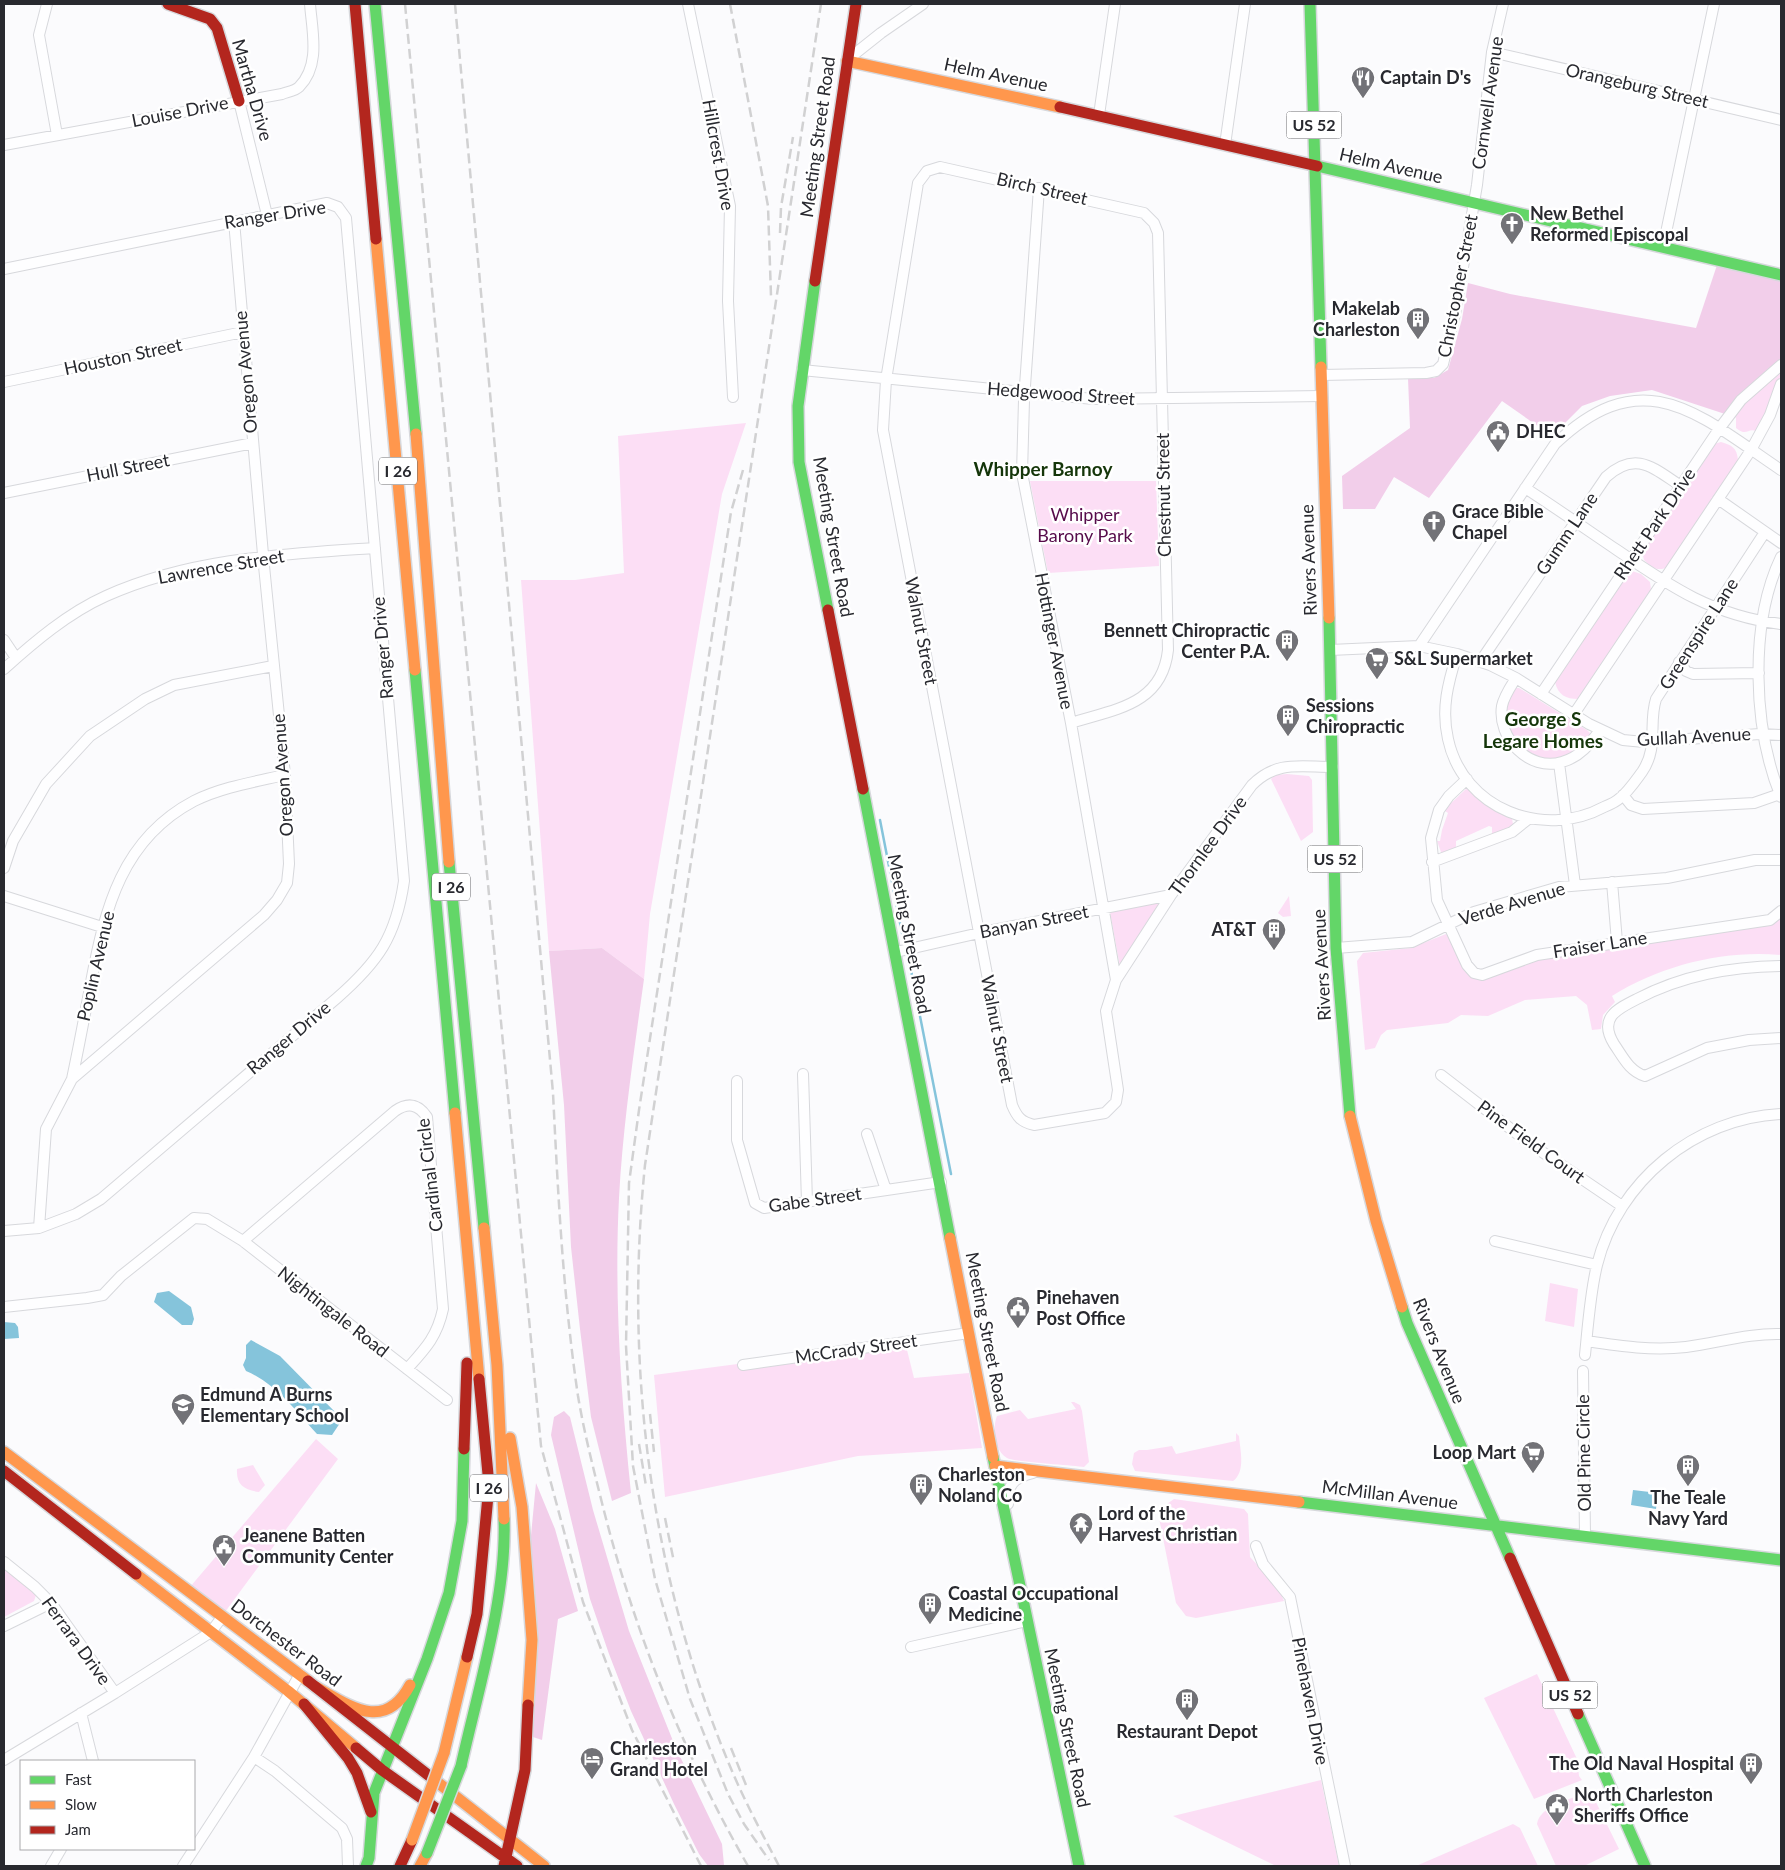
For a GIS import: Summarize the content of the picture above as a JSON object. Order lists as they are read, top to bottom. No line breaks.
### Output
{"streets":{"main road":["Helm Avenue","Martha Drive","US 52","Meeting Street Road","I 26","Rivers Avenue","McMillan Avenue","Dorchester Road"],"street":["Orangeburg Street","Cornwell Avenue","Louise Drive","Hillcrest Drive","Birch Street","Ranger Drive","Christopher Street","Houston Street","Oregon Avenue","Hedgewood Street","Hull Street","Chestnut Street","Rhett Park Drive","Gumm Lane","Lawrence Street","Walnut Street","Greenspire Lane","Hottinger Avenue","Gullah Avenue","Thornlee Drive","Verde Avenue","Banyan Street","Fraiser Lane","Poplin Avenue","Pine Field Court","Cardinal Circle","Gabe Street","Nightingale Road","McCrady Street","Old Pine Circle","Ferrara Drive","Pinehaven Drive"]},"crossings":[["Helm Avenue","Cornwell Avenue"],["Helm Avenue","Meeting Street Road"],["Helm Avenue","Christopher Street"],["Helm Avenue","Rivers Avenue"],["Orangeburg Street","Cornwell Avenue"],["Martha Drive","Louise Drive"],["Martha Drive","Ranger Drive"],["Cornwell Avenue","Christopher Street"],["Meeting Street Road","Hedgewood Street"],["Meeting Street Road","Banyan Street"],["Meeting Street Road","Gabe Street"],["Meeting Street Road","McCrady Street"],["Meeting Street Road","McMillan Avenue"],["Birch Street","Chestnut Street"],["Birch Street","Walnut Street"],["Birch Street","Hottinger Avenue"],["Ranger Drive","Oregon Avenue"],["Ranger Drive","Lawrence Street"],["Christopher Street","Rivers Avenue"],["Houston Street","Oregon Avenue"],["Oregon Avenue","Hull Street"],["Oregon Avenue","Lawrence Street"],["Oregon Avenue","Poplin Avenue"],["Hedgewood Street","Chestnut Street"],["Hedgewood Street","Rivers Avenue"],["Hedgewood Street","Walnut Street"],["Hedgewood Street","Hottinger Avenue"],["Chestnut Street","Hottinger Avenue"],["Rhett Park Drive","Gumm Lane"],["Rhett Park Drive","Gullah Avenue"],["Gumm Lane","Gullah Avenue"],["Rivers Avenue","Gullah Avenue"],["Rivers Avenue","Thornlee Drive"],["Rivers Avenue","Verde Avenue"],["Rivers Avenue","McMillan Avenue"],["Walnut Street","Hottinger Avenue"],["Walnut Street","Banyan Street"],["Greenspire Lane","Gullah Avenue"],["Hottinger Avenue","Thornlee Drive"],["Hottinger Avenue","Banyan Street"],["Thornlee Drive","Banyan Street"],["Verde Avenue","Fraiser Lane"],["Cardinal Circle","Nightingale Road"],["Old Pine Circle","McMillan Avenue"],["Ferrara Drive","Dorchester Road"]],"districts":["Whipper Barnoy","George S Legare Homes"],"parks":["Whipper Barony Park"],"places":{"restaurant":["Captain D's"],"church":["New Bethel Reformed Episcopal","Grace Bible Chapel"],"building":["Makelab Charleston","Bennett Chiropractic Center P.A.","Sessions Chiropractic","AT&T","The Teale Navy Yard","Charleston Noland Co","Coastal Occupational Medicine","Restaurant Depot","The Old Naval Hospital"],"public building":["DHEC","Pinehaven Post Office","Jeanene Batten Community Center","North Charleston Sheriffs Office"],"supermarket":["S&L Supermarket","Loop Mart"],"school or university":["Edmund A Burns Elementary School"],"temple":["Lord of the Harvest Christian"],"hotel":["Charleston Grand Hotel"]},"legend":["Fast","Slow","Jam"]}
